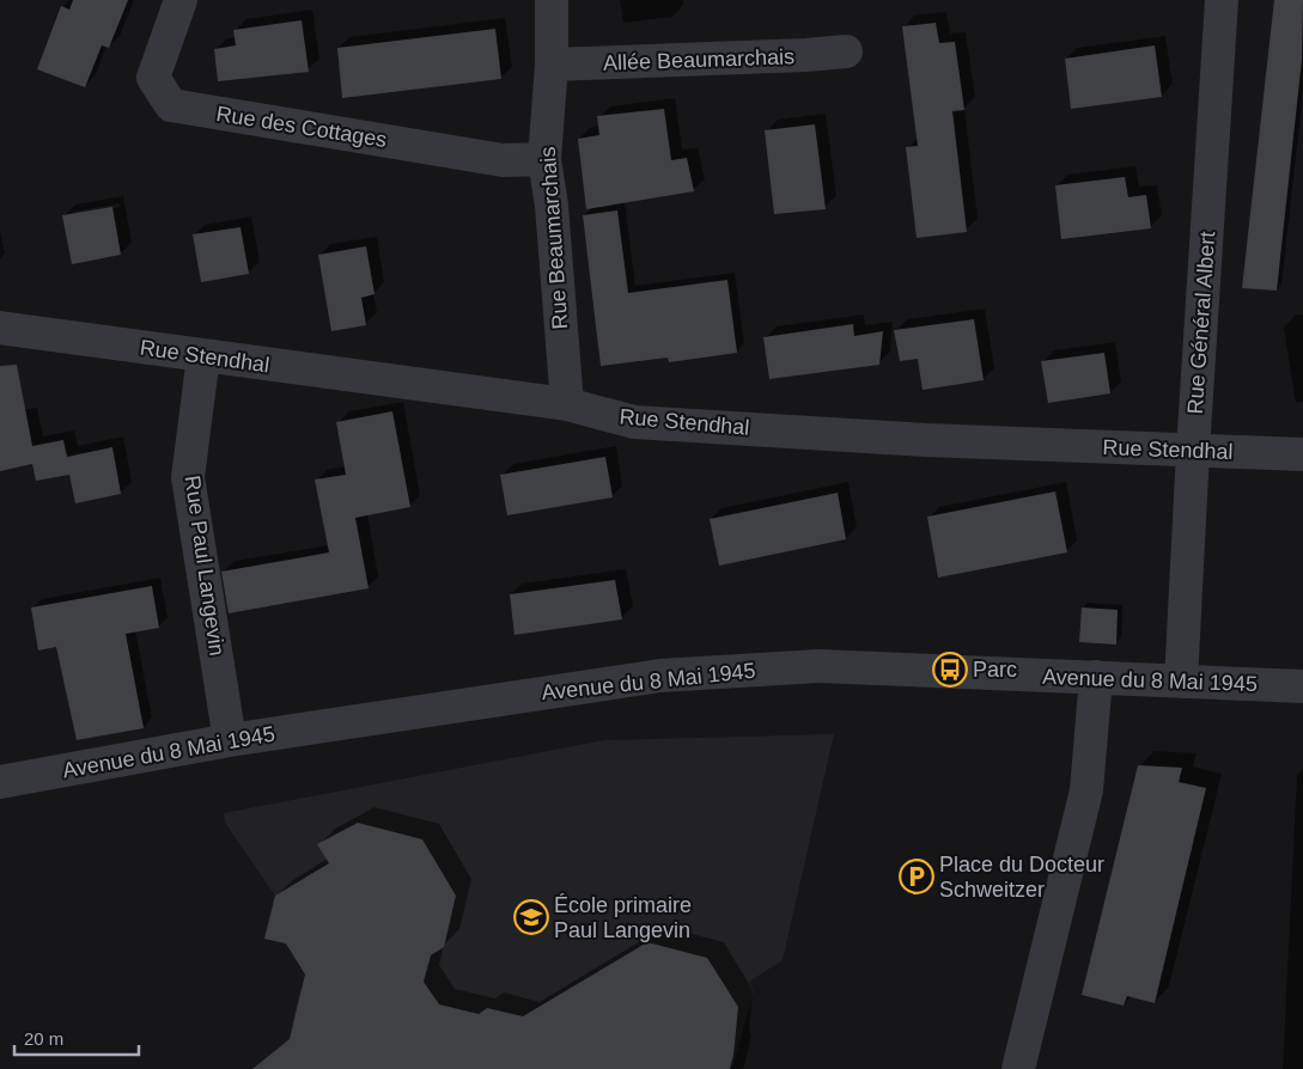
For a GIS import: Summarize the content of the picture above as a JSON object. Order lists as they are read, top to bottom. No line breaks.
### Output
{"streets":{"street":["Allée Beaumarchais","Rue des Cottages","Rue Beaumarchais","Rue Général Albert","Rue Stendhal","Rue Paul Langevin","Avenue du 8 Mai 1945"]},"crossings":[["Allée Beaumarchais","Rue Beaumarchais"],["Rue des Cottages","Rue Beaumarchais"],["Rue Beaumarchais","Rue Stendhal"],["Rue Général Albert","Rue Stendhal"],["Rue Général Albert","Avenue du 8 Mai 1945"],["Rue Stendhal","Rue Paul Langevin"],["Rue Paul Langevin","Avenue du 8 Mai 1945"]],"places":{"bus stop":["Parc"],"parking":["Place du Docteur Schweitzer"],"school or university":["École primaire Paul Langevin"]},"scale_bar":"20 m"}
